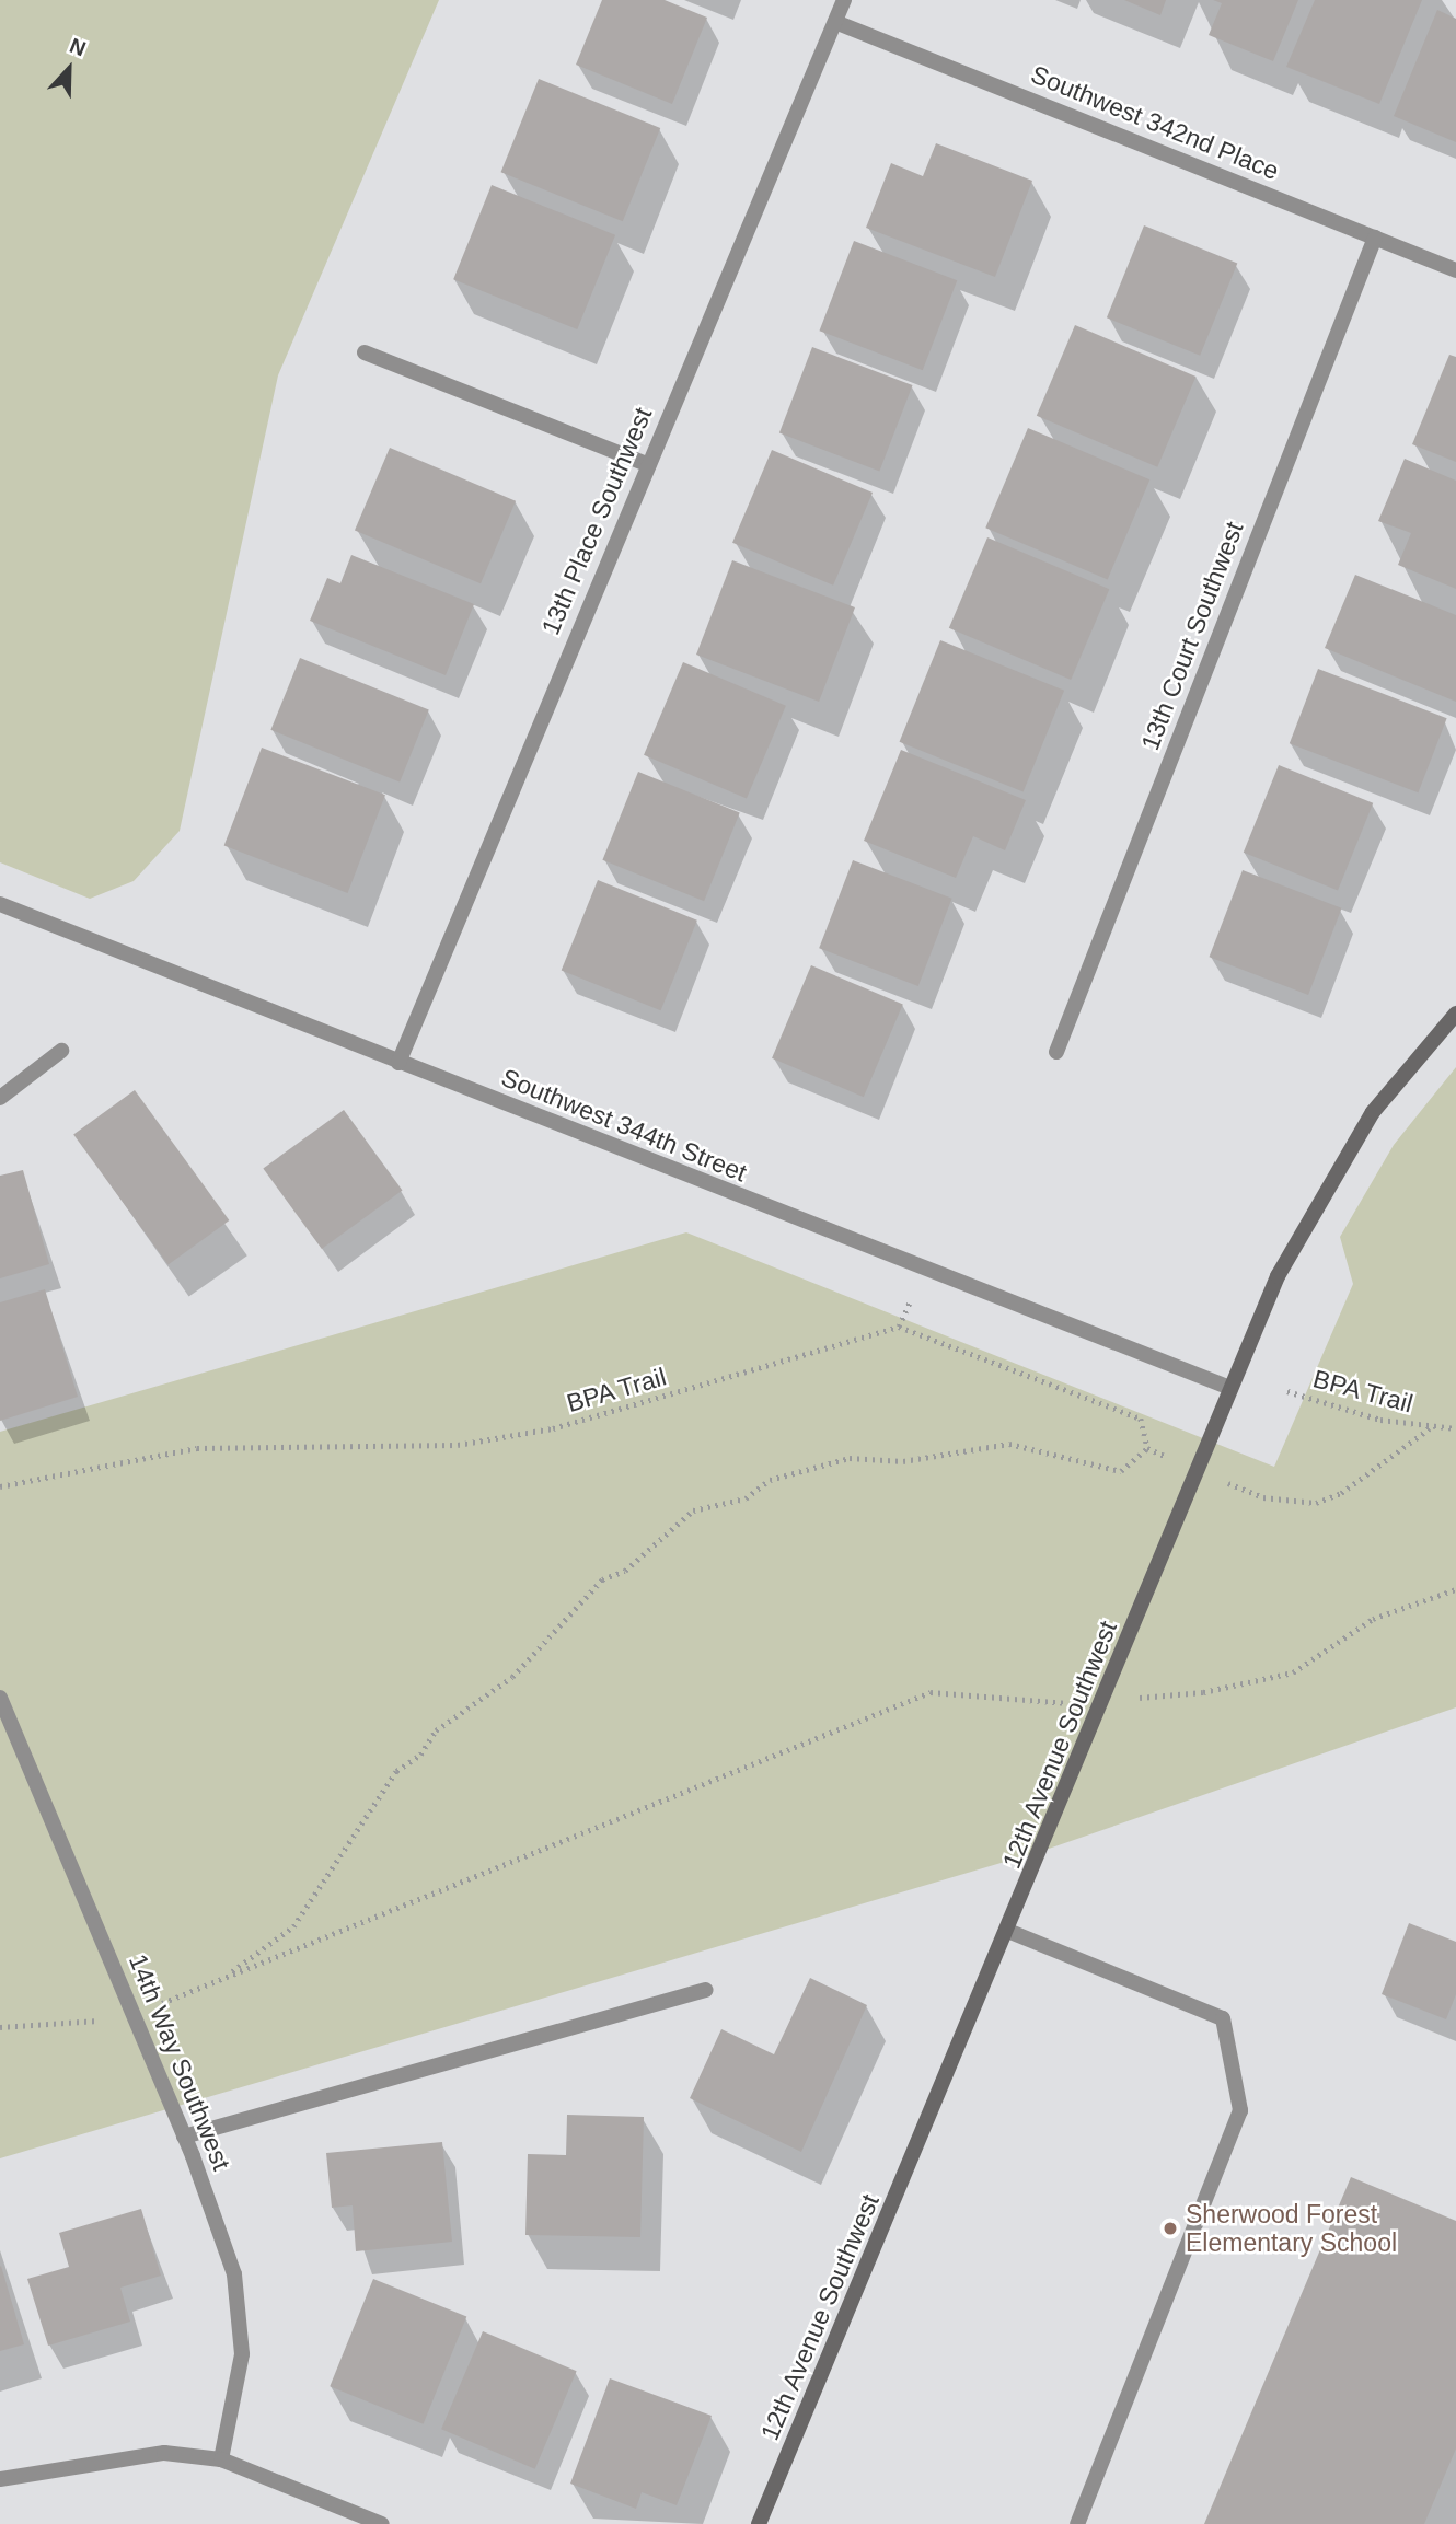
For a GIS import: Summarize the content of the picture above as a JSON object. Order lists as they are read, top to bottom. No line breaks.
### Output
{"streets":{"street":["Southwest 342nd Place","13th Place Southwest","13th Court Southwest","Southwest 344th Street","12th Avenue Southwest","14th Way Southwest"],"path":["BPA Trail"]},"crossings":[["Southwest 342nd Place","13th Place Southwest"],["Southwest 342nd Place","13th Court Southwest"],["13th Place Southwest","Southwest 344th Street"],["Southwest 344th Street","12th Avenue Southwest"]],"places":["Sherwood Forest Elementary School"],"north":"top"}
